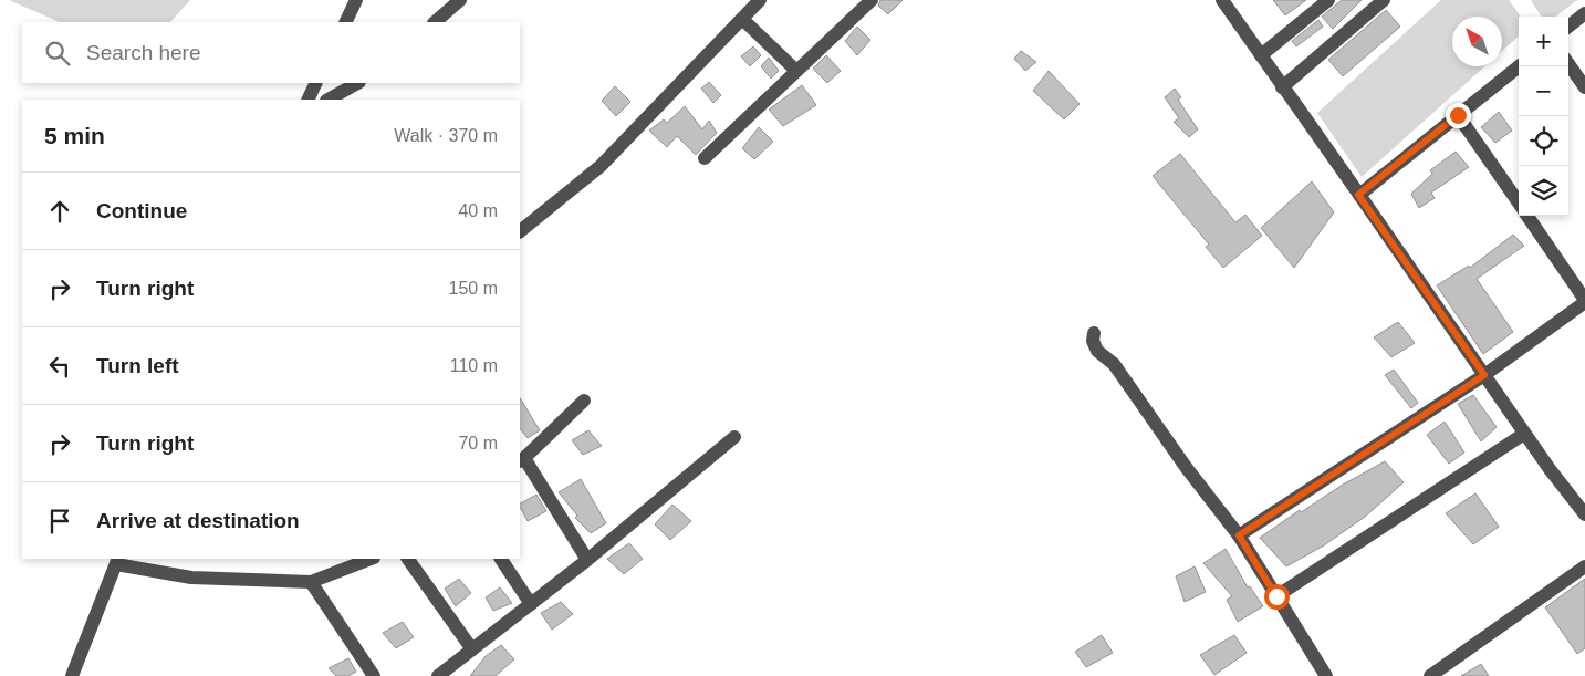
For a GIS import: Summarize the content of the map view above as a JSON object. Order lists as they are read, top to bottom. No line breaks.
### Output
{"north":"top left","page":{"map_buttons":["+","−"],"search":"Search here","heading":["5 min","Walk · 370 m"],"list":[["Continue","40 m"],["Turn right","150 m"],["Turn left","110 m"],["Turn right","70 m"],"Arrive at destination"]}}
